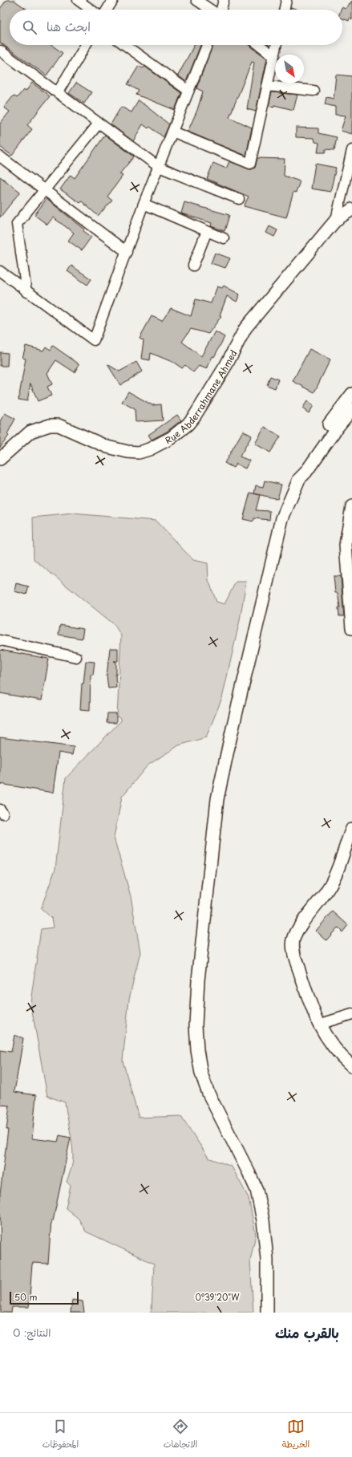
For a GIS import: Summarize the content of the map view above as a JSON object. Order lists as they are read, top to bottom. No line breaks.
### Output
{"streets":{"main road":["Rue Abderrahmane Ahmed"]},"scale_bar":"50 m","north":"bottom right","page":{"search":"ابحث هنا","scale":"50 m","heading":["بالقرب منك","النتائج: 0"],"nav":["الخريطة","الاتجاهات","المحفوظات"]},"coordinates":["0°39'20\"W"]}
